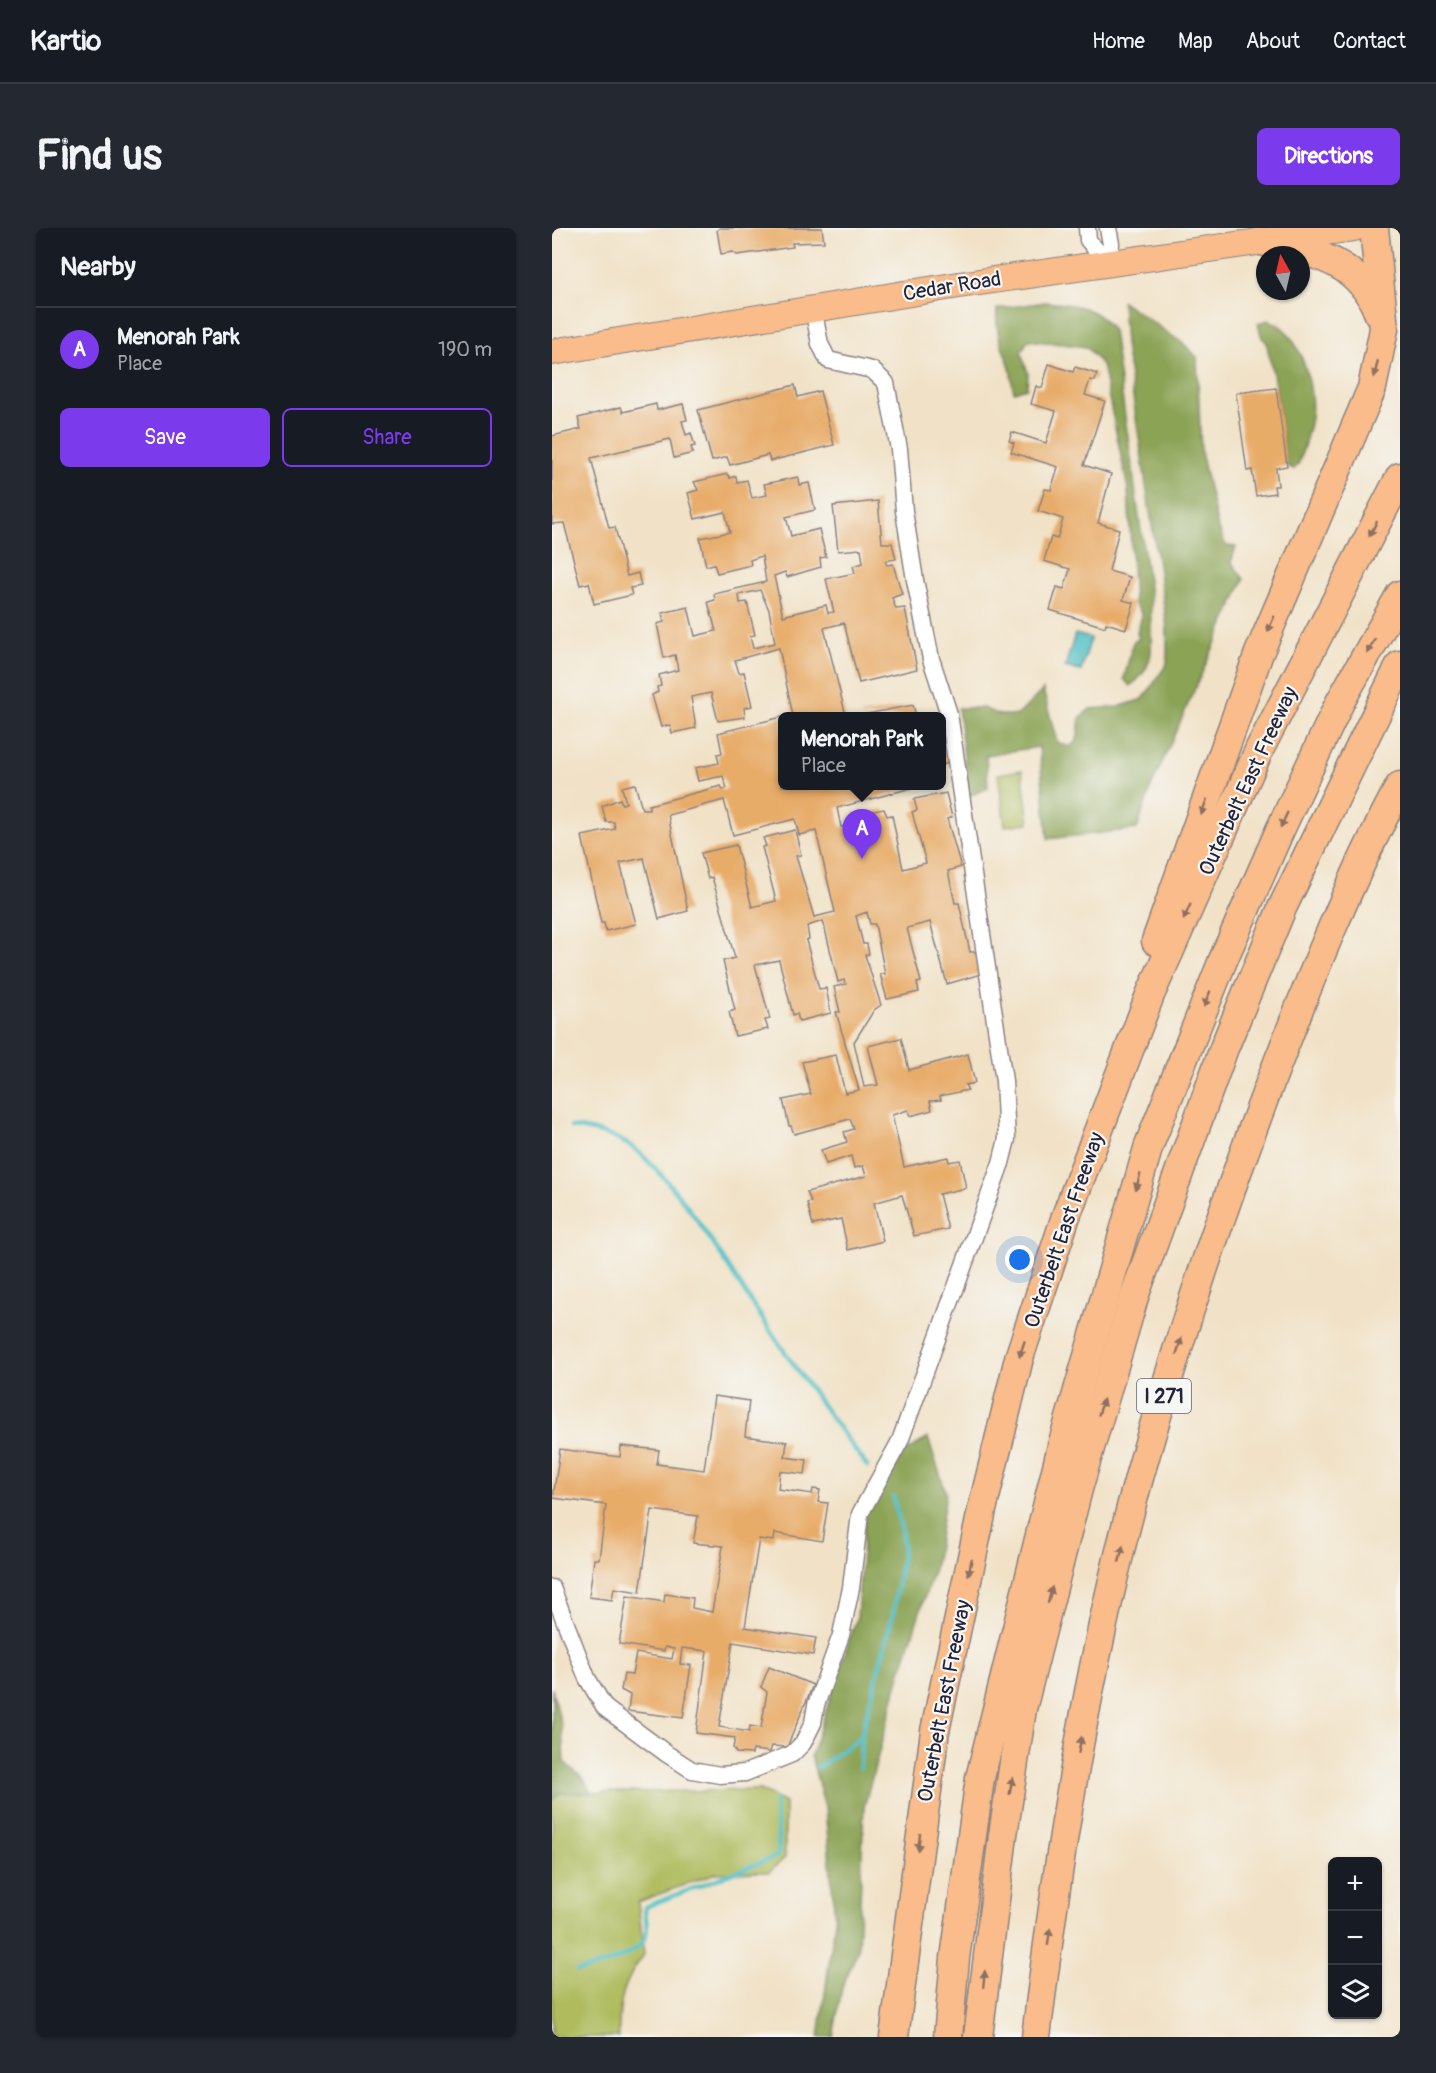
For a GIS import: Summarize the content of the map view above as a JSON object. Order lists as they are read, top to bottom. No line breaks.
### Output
{"streets":{"highway":["Outerbelt East Freeway","I 271"],"main road":["Cedar Road"]},"north":"top","page":{"header":"Kartio","nav":["Home","Map","About","Contact"],"buttons":["Directions",["Save","Share"]],"title":"Find us","heading":"Nearby","list":[{"mark":"A","name":"Menorah Park","note":"Place","value":"190 m"}],"popup":["Menorah Park","Place"],"pins":"A","map_buttons":["+","−"]}}
